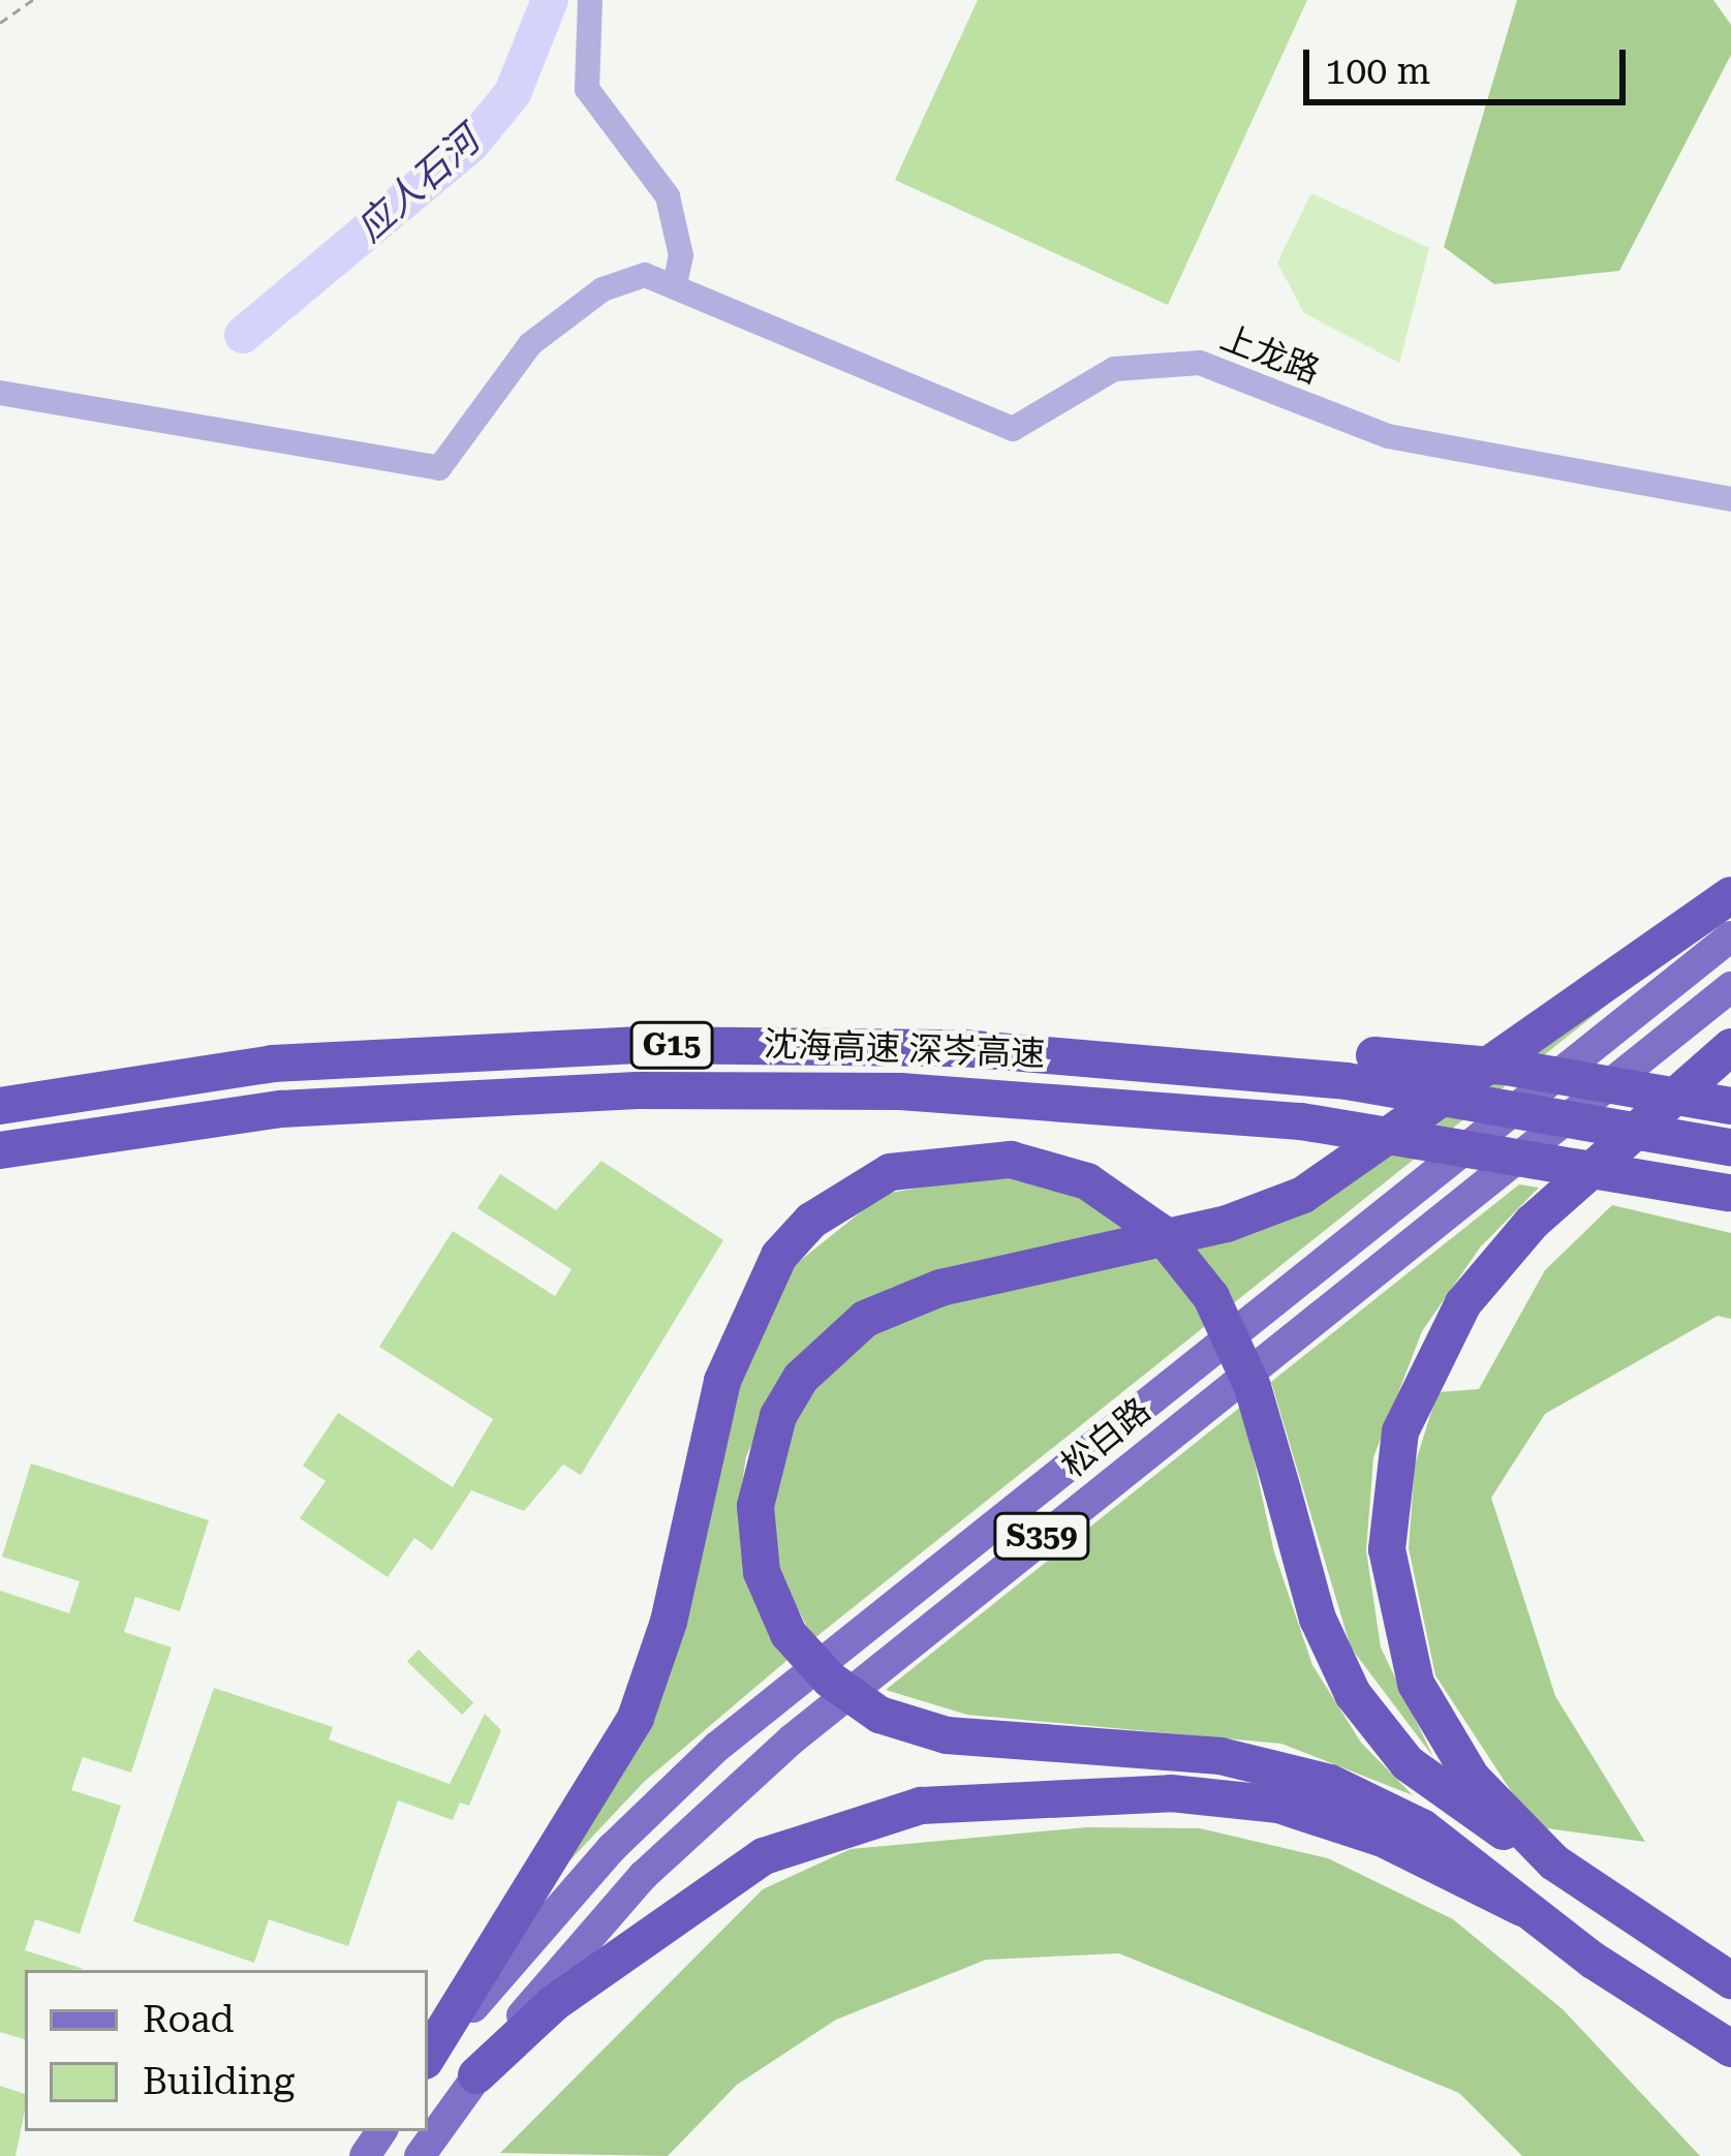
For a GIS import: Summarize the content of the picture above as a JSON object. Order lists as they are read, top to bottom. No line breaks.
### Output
{"streets":{"highway":["G15","沈海高速 深岑高速"],"main road":["松白路","S359"],"street":["上龙路"]},"water":["应人石河"],"legend":["Road","Building"],"scale_bar":"100 m"}
